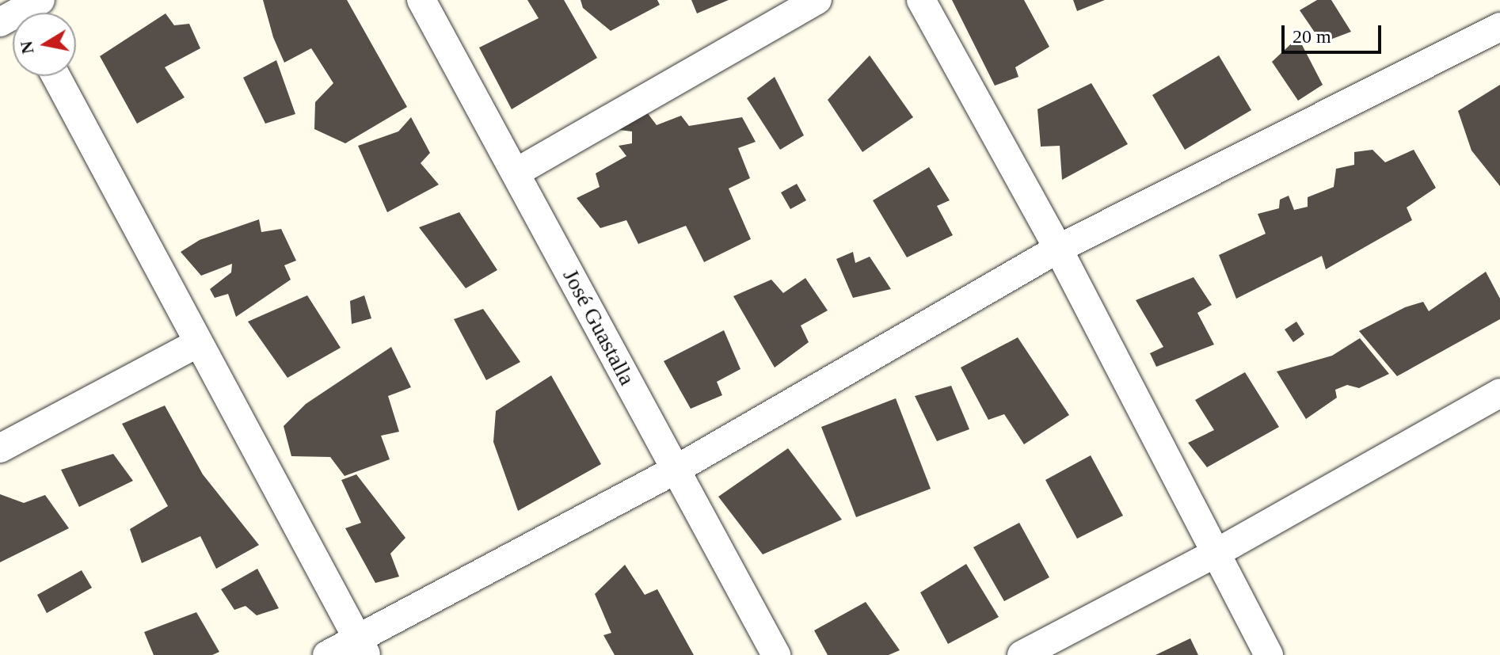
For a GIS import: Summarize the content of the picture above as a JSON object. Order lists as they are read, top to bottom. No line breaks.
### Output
{"streets":{"street":["José Guastalla"]},"scale_bar":"20 m","north":"left"}
